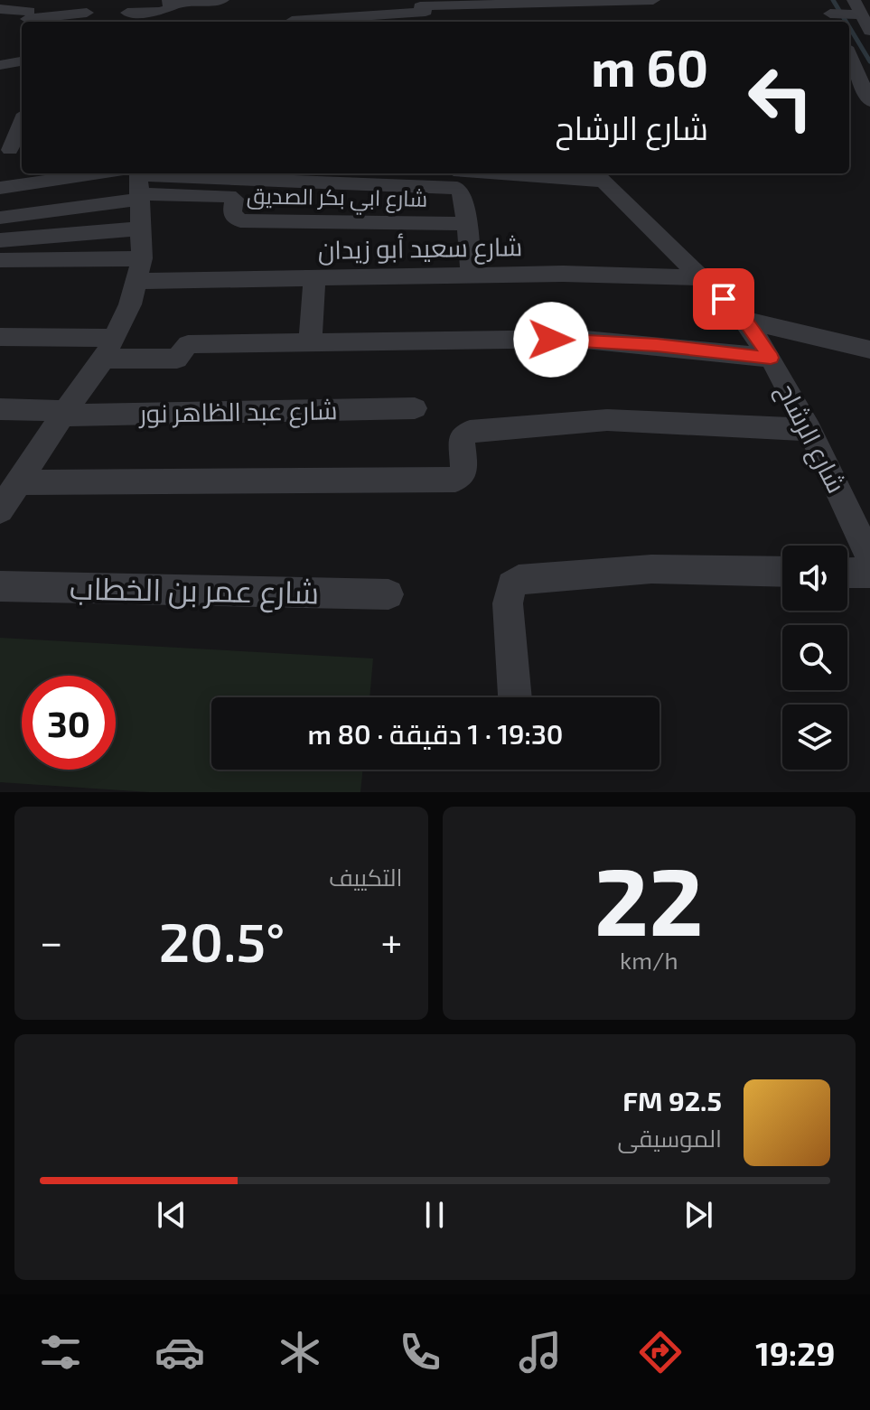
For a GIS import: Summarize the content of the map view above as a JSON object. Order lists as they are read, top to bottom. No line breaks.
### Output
{"streets":{"street":["شارع ابي بكر الصديق","شارع سعيد أبو زيدان","شارع عبد الظاهر نور","شارع الرشاح","شارع عمر بن الخطاب"]},"crossings":[["شارع سعيد أبو زيدان","شارع الرشاح"]],"page":{"turn":["60 m","شارع الرشاح"],"limit":"30","trip":"19:30 · 1 دقيقة · 80 m","tile":[["22","km/h"],"التكييف"],"heat":["−","20.5°","+"],"song":["92.5 FM","الموسيقى"],"tabs":"19:29"}}
